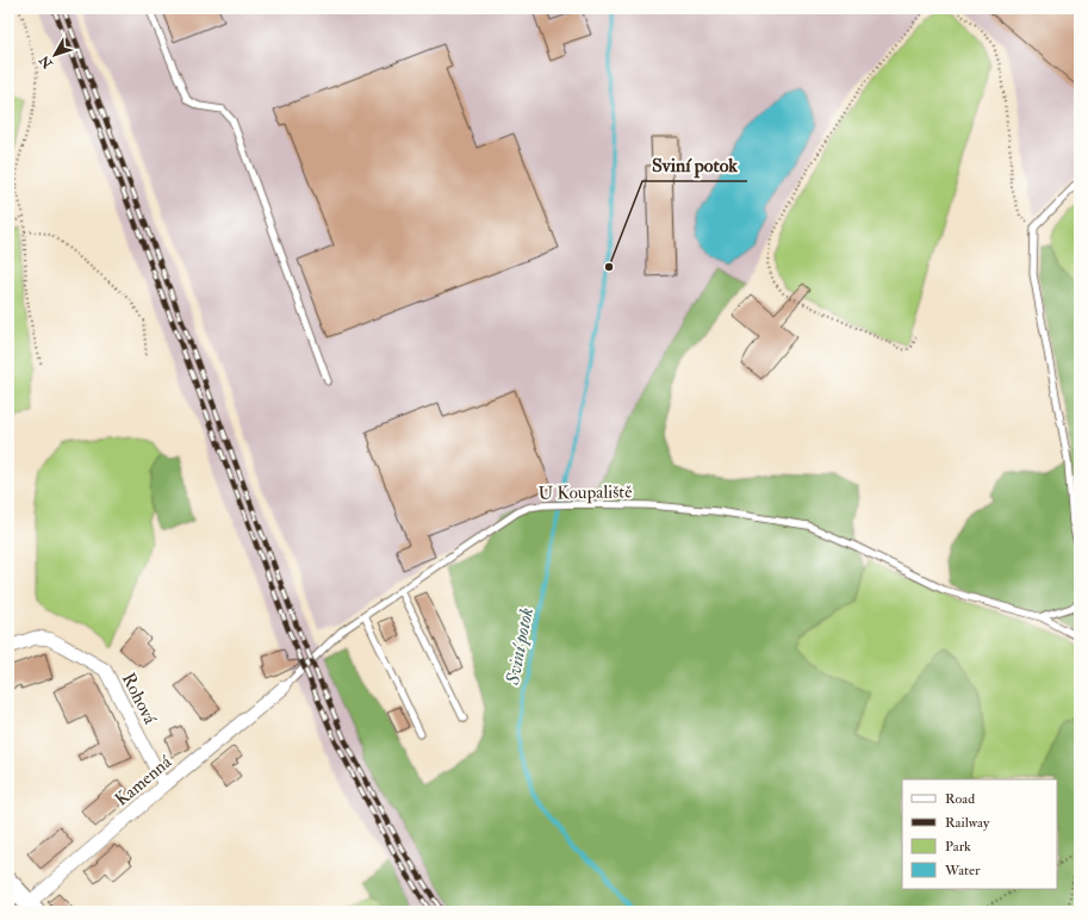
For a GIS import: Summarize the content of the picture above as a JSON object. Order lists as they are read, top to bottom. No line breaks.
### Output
{"streets":{"street":["Rohová","Kamenná"],"lane":["U Koupaliště"]},"crossings":[["U Koupaliště","Kamenná"],["Rohová","Kamenná"]],"water":["Sviní potok"],"places":["Sviní potok"],"legend":["Road","Railway","Park","Water"],"north":"bottom left"}
